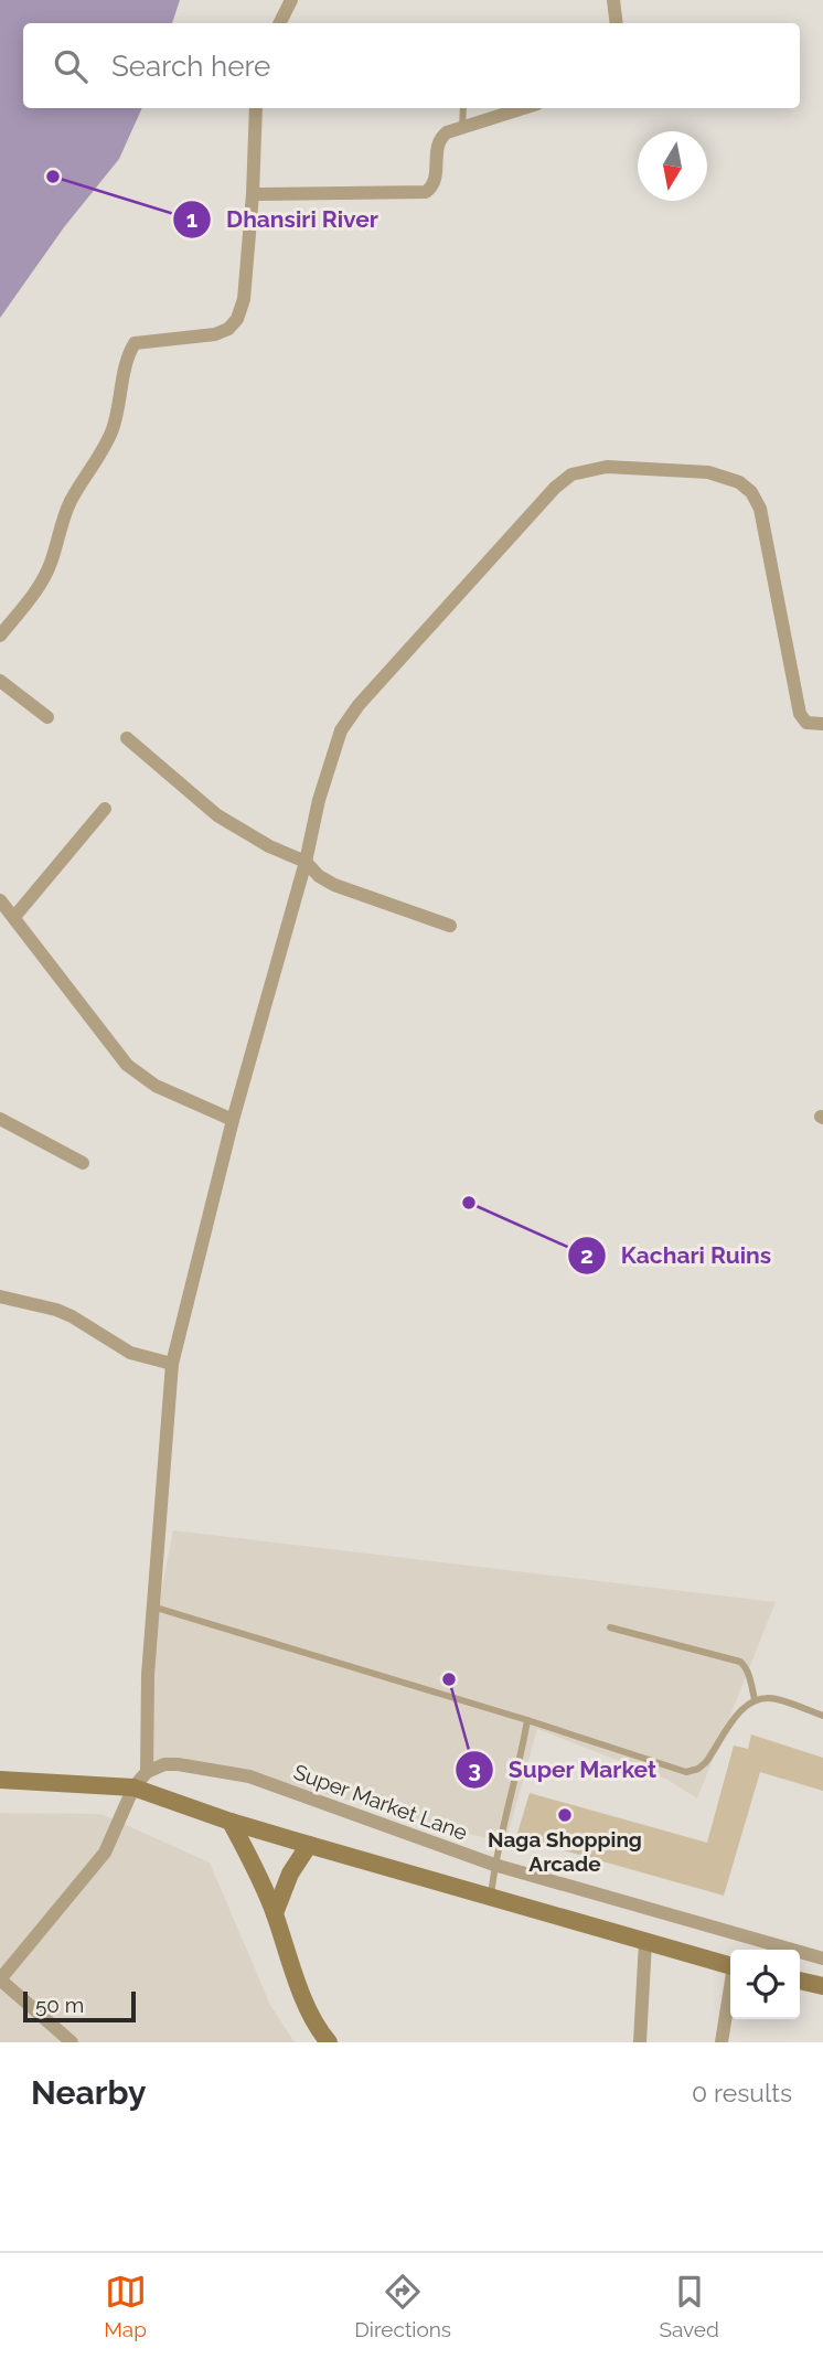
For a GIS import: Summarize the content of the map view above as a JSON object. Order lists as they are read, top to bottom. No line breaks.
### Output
{"streets":{"street":["Super Market Lane"]},"places":["Dhansiri River","Kachari Ruins","Super Market","Naga Shopping Arcade"],"scale_bar":"50 m","north":"bottom","page":{"search":"Search here","scale":"50 m","heading":["Nearby","0 results"],"nav":["Map","Directions","Saved"]}}
